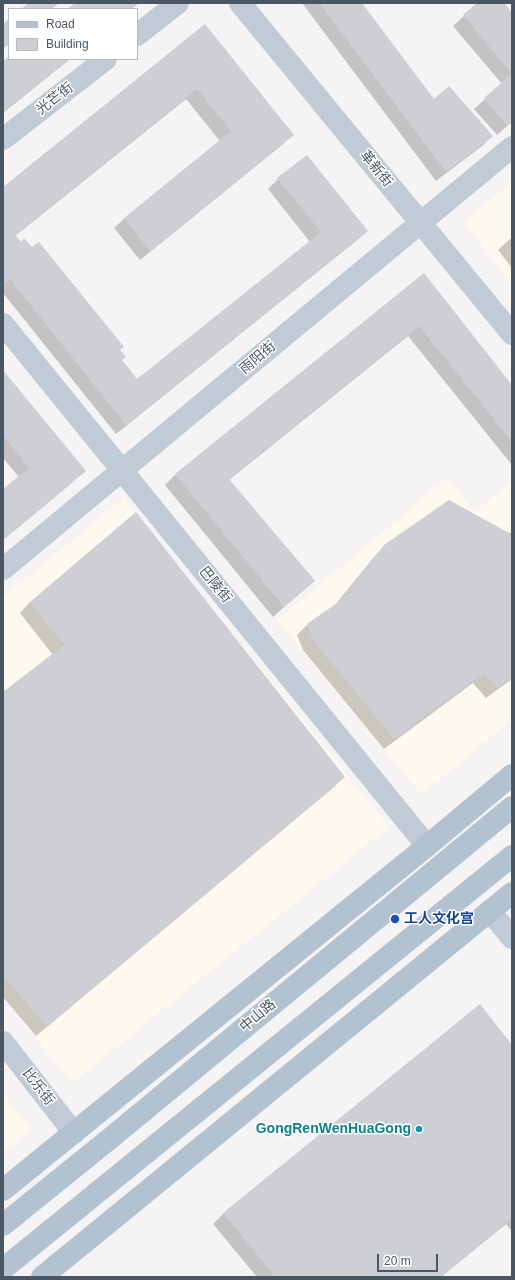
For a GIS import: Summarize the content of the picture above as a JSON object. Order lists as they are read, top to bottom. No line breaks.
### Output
{"streets":{"main road":["中山路"],"street":["光芒街","革新街","雨阳街","巴陵街","比乐街"]},"crossings":[["革新街","雨阳街"],["雨阳街","巴陵街"]],"places":["工人文化宫","GongRenWenHuaGong"],"legend":["Road","Building"],"scale_bar":"20 m"}
